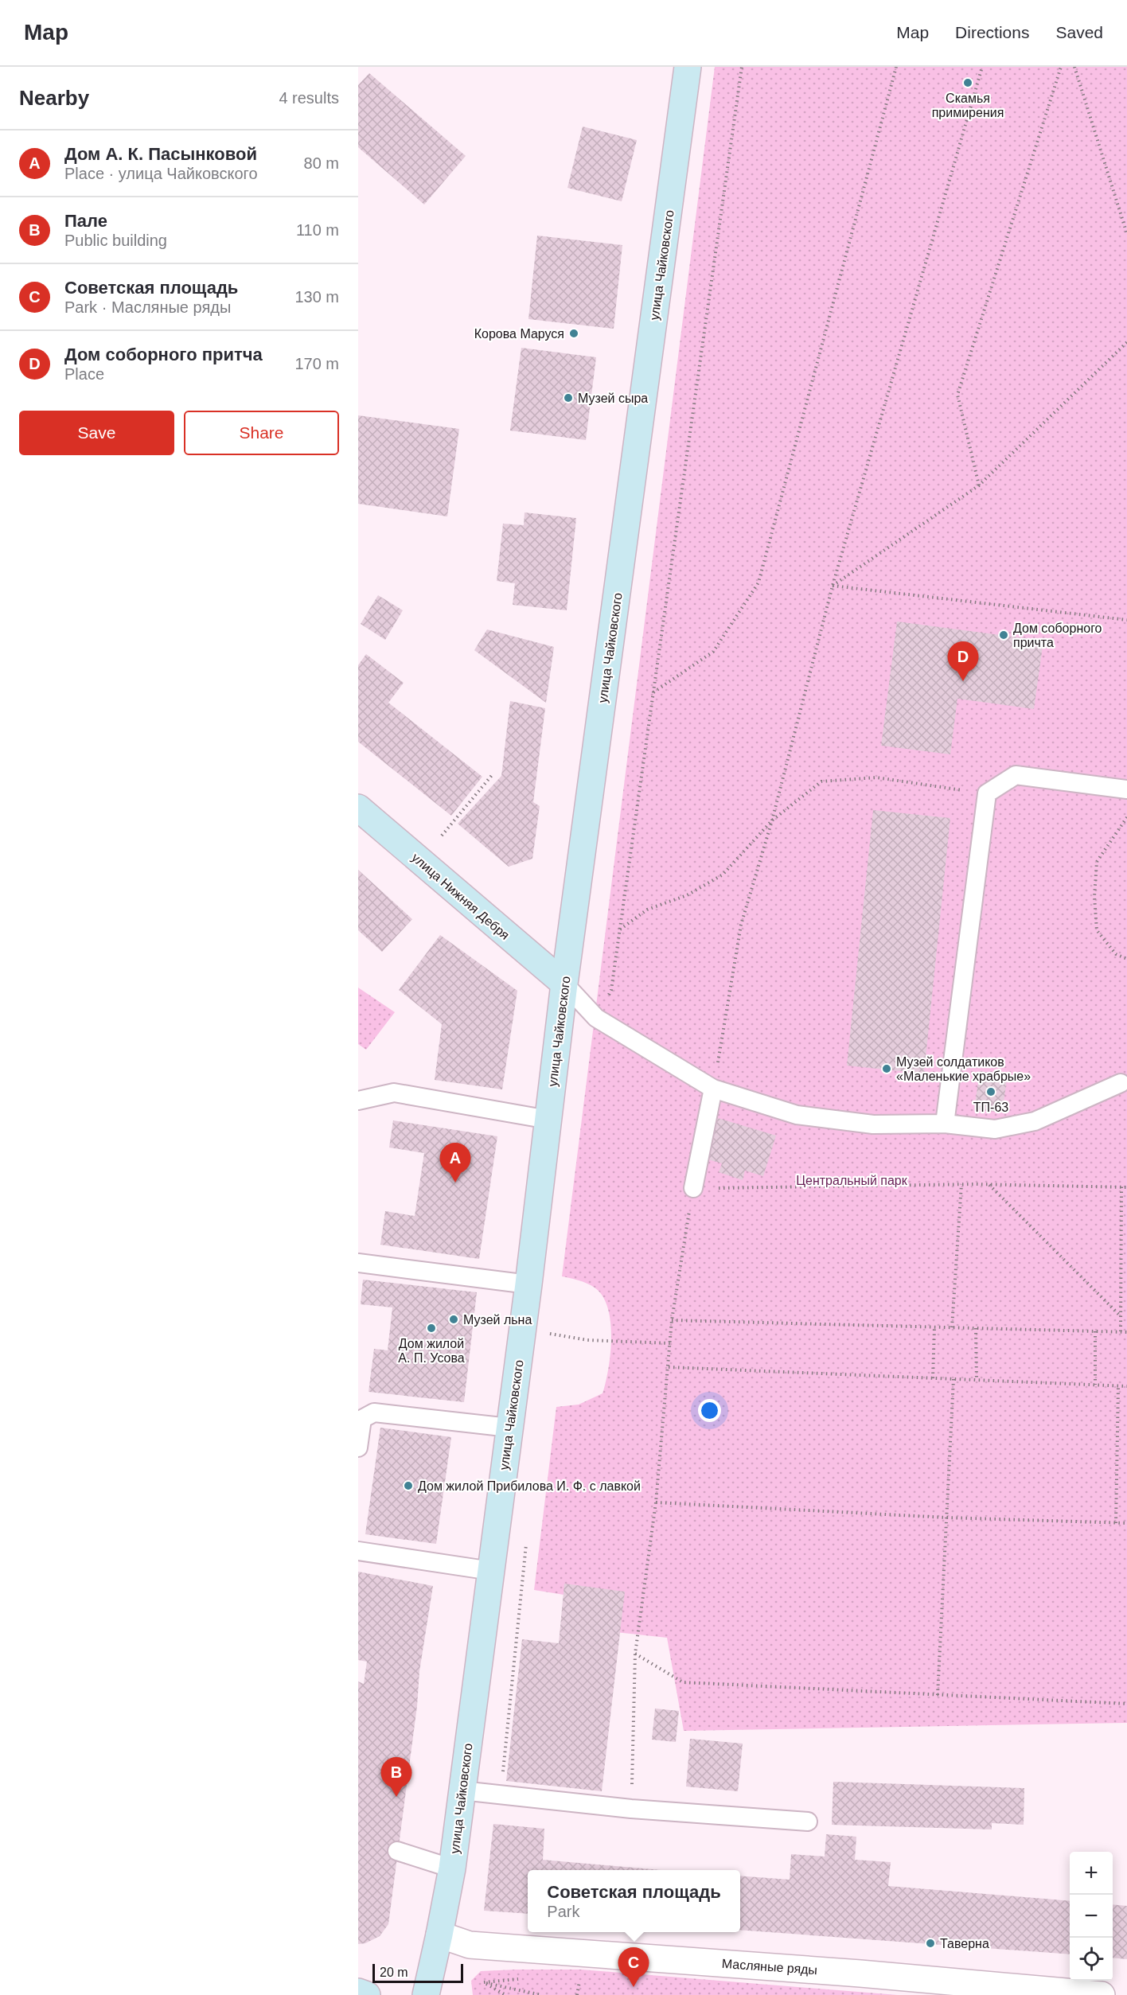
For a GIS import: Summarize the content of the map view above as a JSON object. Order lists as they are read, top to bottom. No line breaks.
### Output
{"streets":{"main road":["улица Чайковского","улица Нижняя Дебря"],"street":["Масляные ряды"]},"crossings":[["улица Чайковского","улица Нижняя Дебря"],["улица Чайковского","Масляные ряды"]],"parks":["Центральный парк"],"places":["Скамья примирения","Корова Маруся","Музей сыра","Дом соборного причта","Музей солдатиков «Маленькие храбрые»","ТП-63","Музей льна","Дом жилой А. П. Усова","Дом жилой Прибилова И. Ф. с лавкой","Таверна"],"scale_bar":"20 m","page":{"header":"Map","nav":["Map","Directions","Saved"],"heading":["Nearby","4 results"],"list":[{"mark":"A","name":"Дом А. К. Пасынковой","note":"Place · улица Чайковского","value":"80 m"},{"mark":"B","name":"Пале","note":"Public building","value":"110 m"},{"mark":"C","name":"Советская площадь","note":"Park · Масляные ряды","value":"130 m"},{"mark":"D","name":"Дом соборного притча","note":"Place","value":"170 m"}],"buttons":["Save","Share"],"pins":["D","A","B","C"],"map_buttons":["+","−"],"popup":["Советская площадь","Park"],"scale":"20 m"}}
